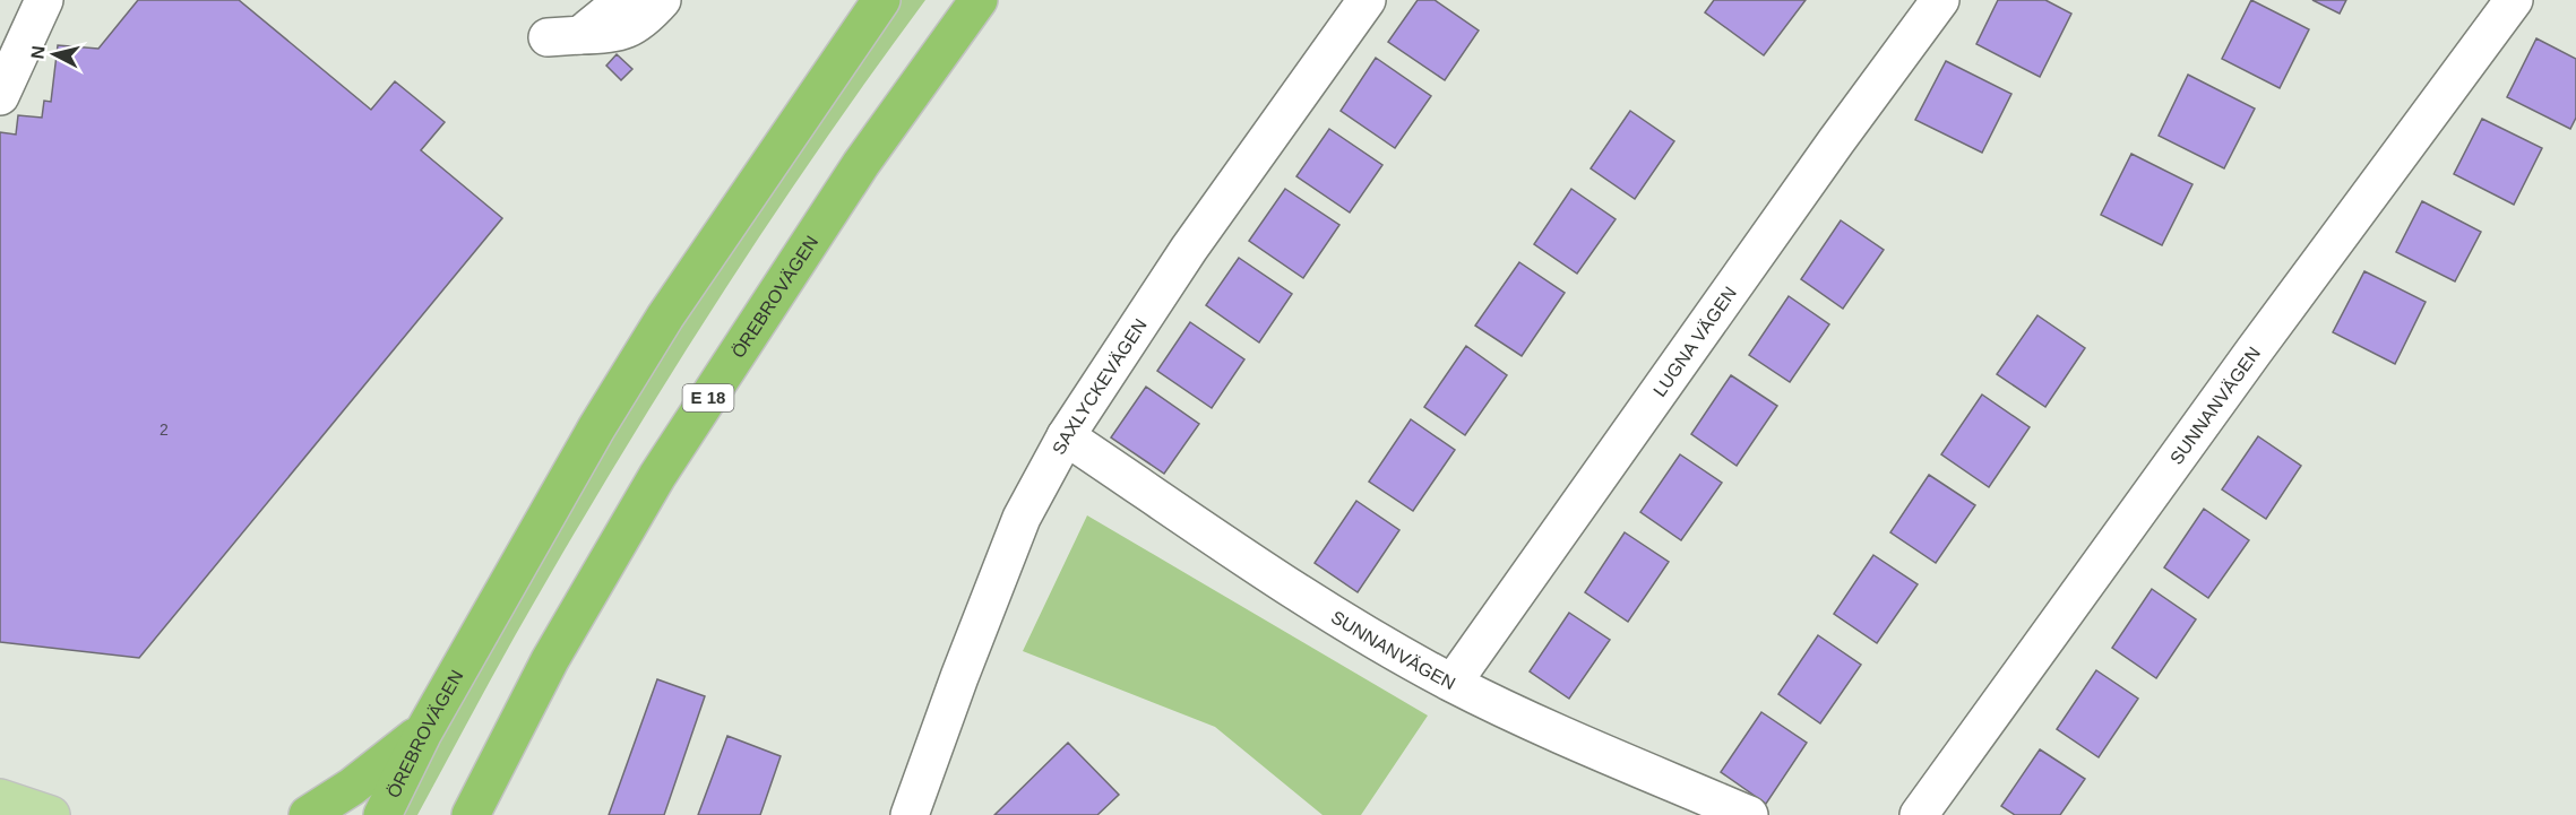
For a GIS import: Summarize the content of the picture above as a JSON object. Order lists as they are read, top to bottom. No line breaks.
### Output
{"streets":{"highway":["ÖREBROVÄGEN","E 18"],"street":["LUGNA VÄGEN","SAXLYCKEVÄGEN","SUNNANVÄGEN"]},"crossings":[["LUGNA VÄGEN","SUNNANVÄGEN"],["SAXLYCKEVÄGEN","SUNNANVÄGEN"]],"house_numbers":["2"],"north":"left"}
